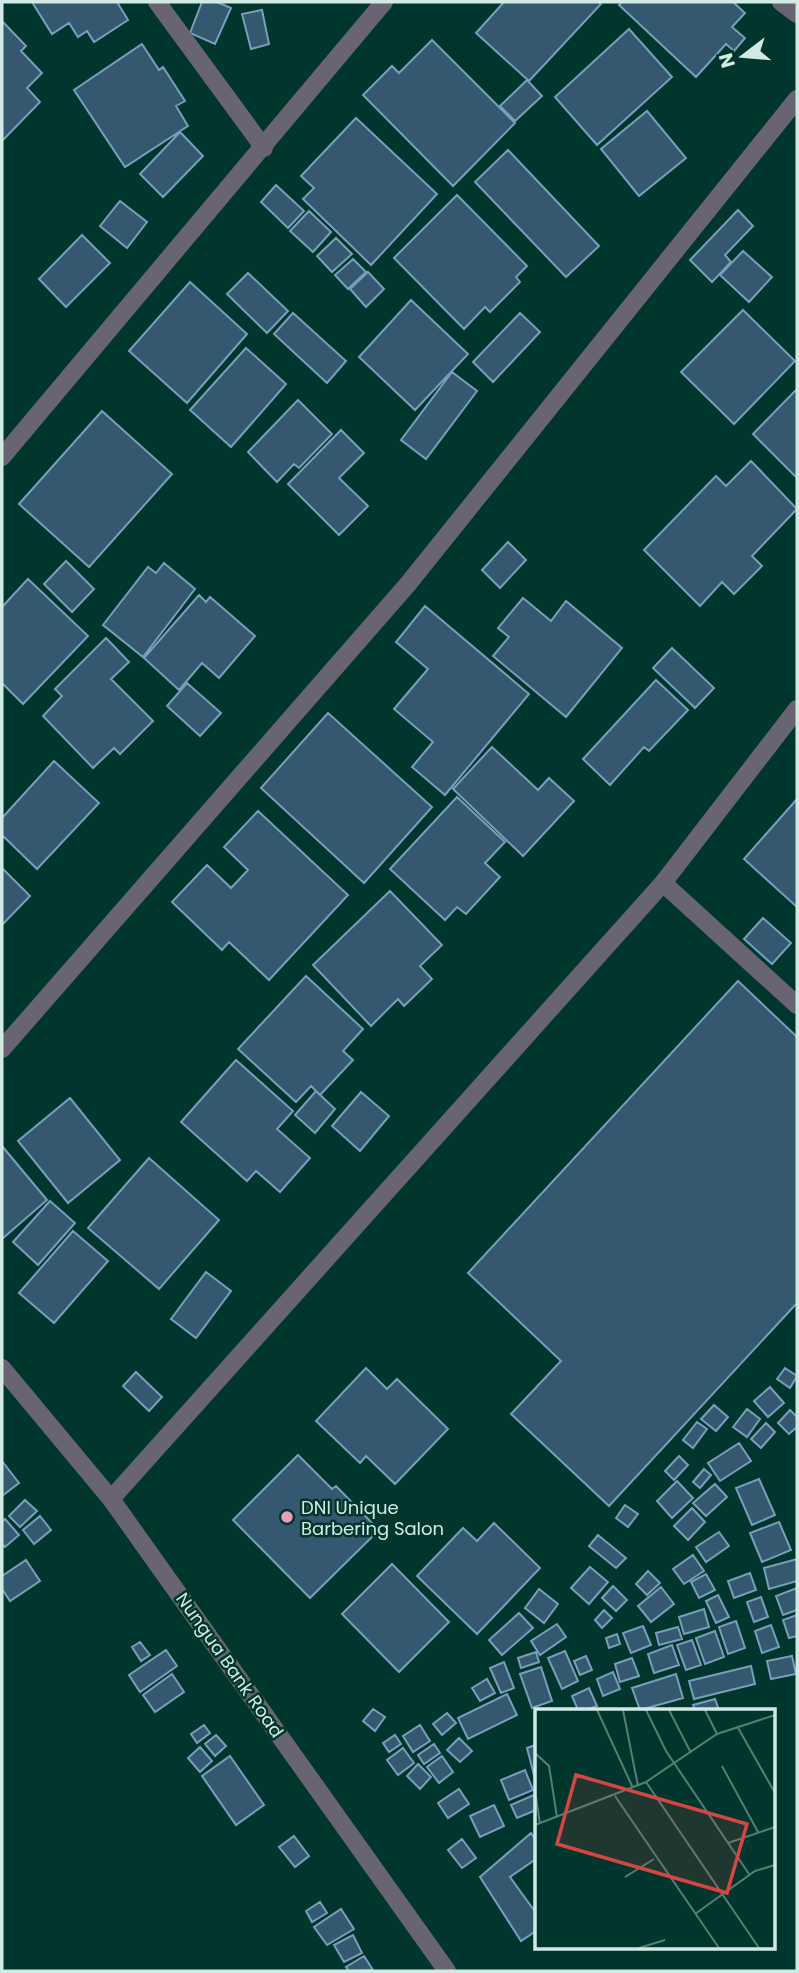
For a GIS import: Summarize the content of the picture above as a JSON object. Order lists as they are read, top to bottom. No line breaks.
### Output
{"streets":{"street":["Nungua Bank Road"]},"places":["DNI Unique Barbering Salon"],"north":"left"}
